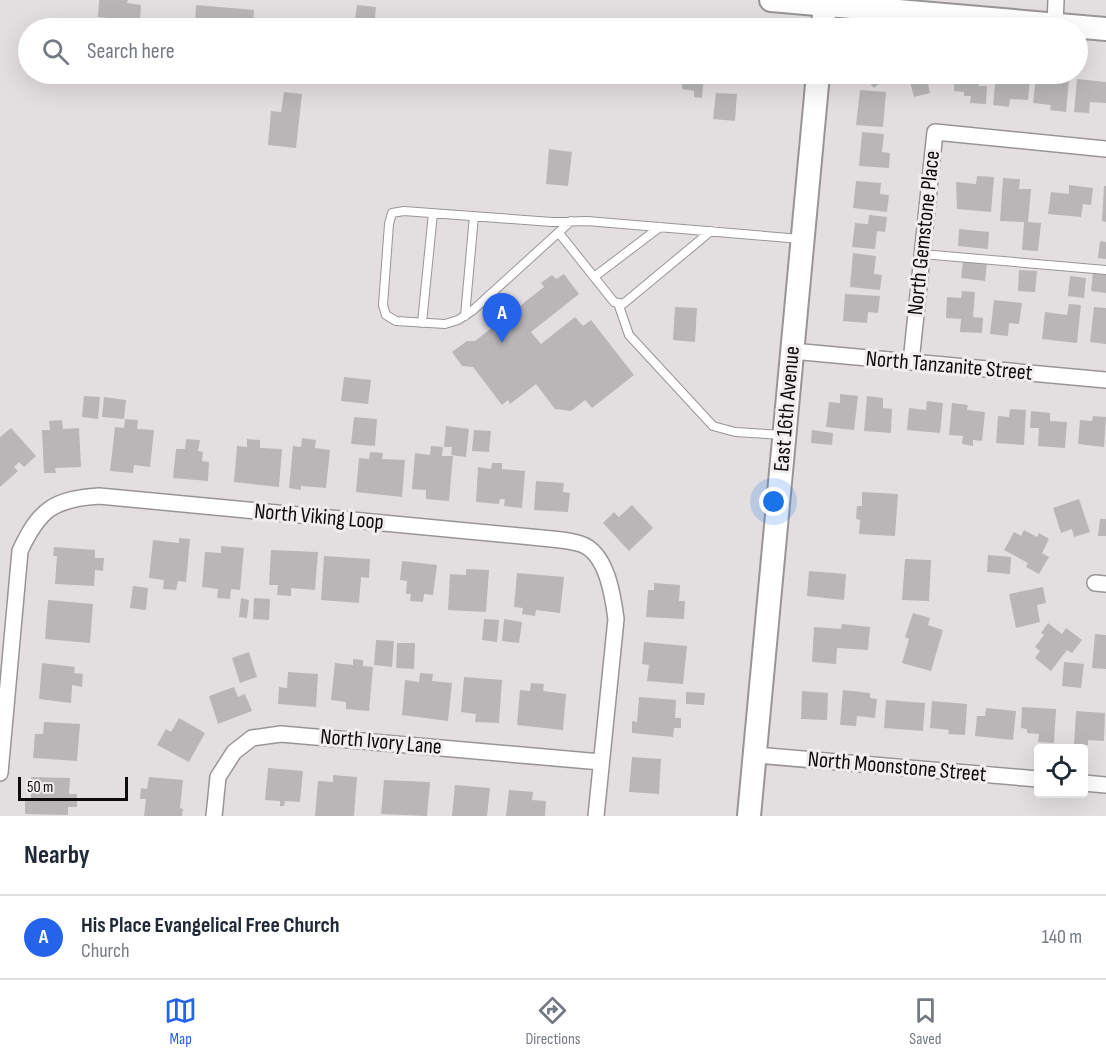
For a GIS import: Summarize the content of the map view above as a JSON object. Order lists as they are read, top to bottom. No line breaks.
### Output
{"streets":{"street":["North Gemstone Place","North Tanzanite Street","East 16th Avenue","North Viking Loop","North Ivory Lane","North Moonstone Street"]},"crossings":[["North Gemstone Place","North Tanzanite Street"],["North Tanzanite Street","East 16th Avenue"],["East 16th Avenue","North Moonstone Street"],["North Viking Loop","North Ivory Lane"]],"scale_bar":"50 m","page":{"search":"Search here","pins":"A","scale":"50 m","heading":"Nearby","list":[{"mark":"A","name":"His Place Evangelical Free Church","note":"Church","value":"140 m"}],"nav":["Map","Directions","Saved"]}}
